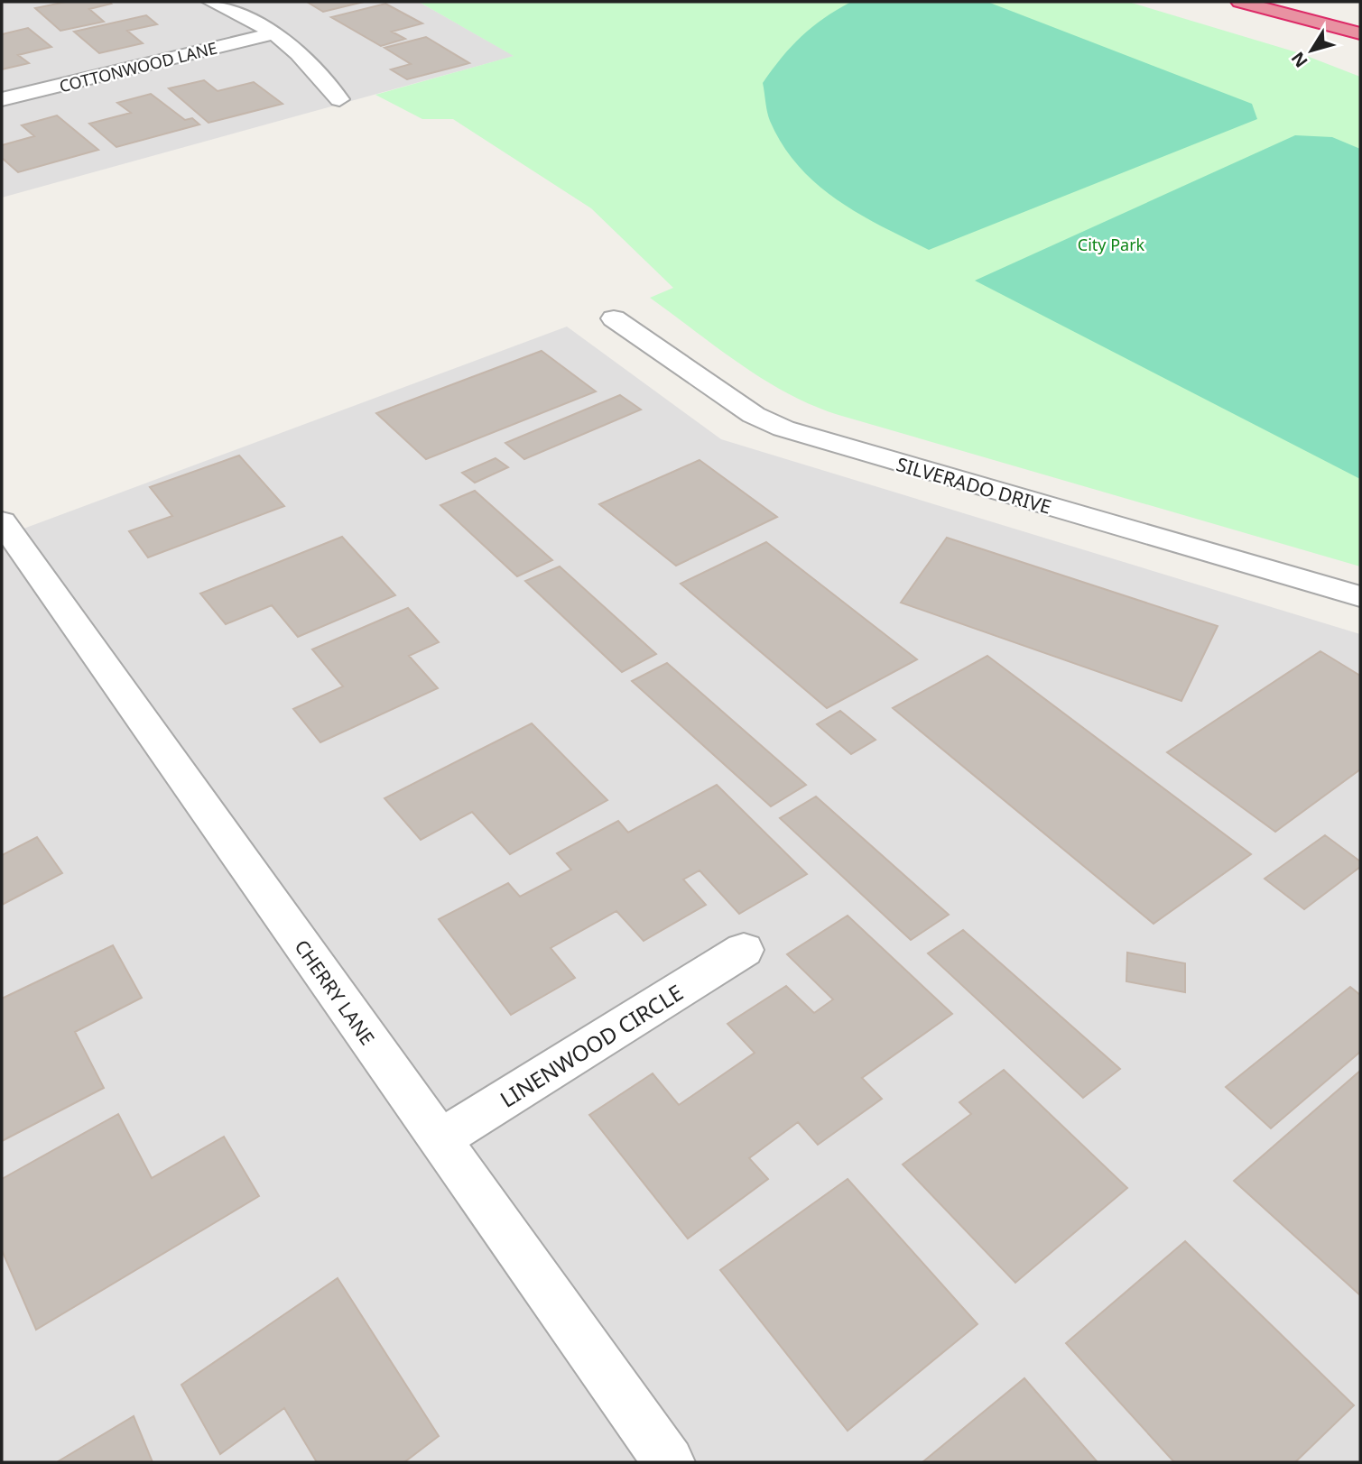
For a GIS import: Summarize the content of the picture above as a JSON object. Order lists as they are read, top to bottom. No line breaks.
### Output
{"streets":{"street":["COTTONWOOD LANE","SILVERADO DRIVE","CHERRY LANE","LINENWOOD CIRCLE"]},"crossings":[["CHERRY LANE","LINENWOOD CIRCLE"]],"parks":["City Park"],"north":"bottom left"}
